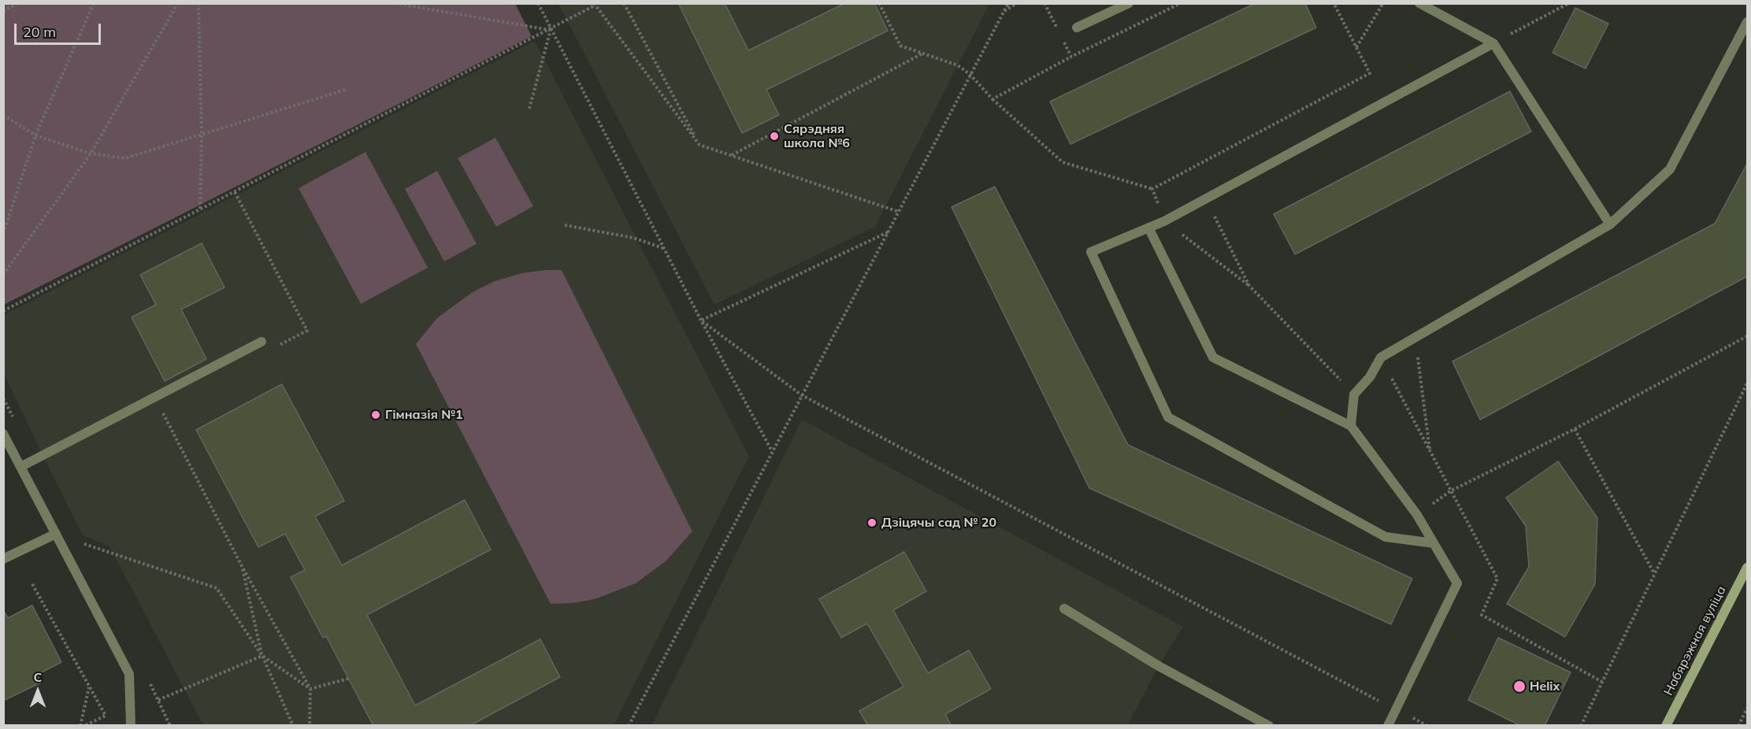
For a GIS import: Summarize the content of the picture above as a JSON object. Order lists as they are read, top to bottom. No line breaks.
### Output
{"streets":{"main road":["Набярэжная вуліца"]},"places":["Сярэдняя школа №6","Гімназія №1","Дзіцячы сад № 20","Helix"],"scale_bar":"20 m","north":"top"}
